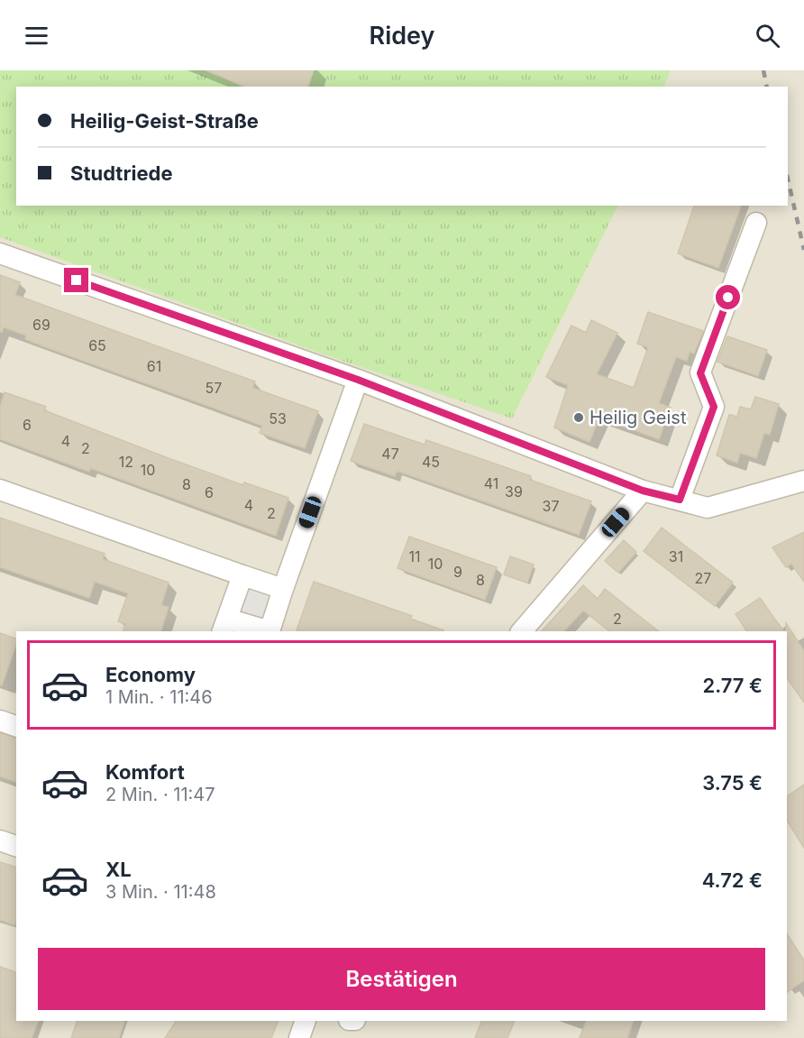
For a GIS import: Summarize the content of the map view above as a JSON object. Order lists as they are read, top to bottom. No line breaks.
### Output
{"places":["Heilig Geist"],"house_numbers":["69","65","61","57","53","6","4","2","47","12","45","10","41","8","39","6","4","37","2","11","31","10","9","27","8","2"],"page":{"header":"Ridey","banner":["Heilig-Geist-Straße","Studtriede"],"list":[{"name":"Economy","note":"1 Min. · 11:46","value":"2.77 €"},{"name":"Komfort","note":"2 Min. · 11:47","value":"3.75 €"},{"name":"XL","note":"3 Min. · 11:48","value":"4.72 €"}],"buttons":"Bestätigen"}}
